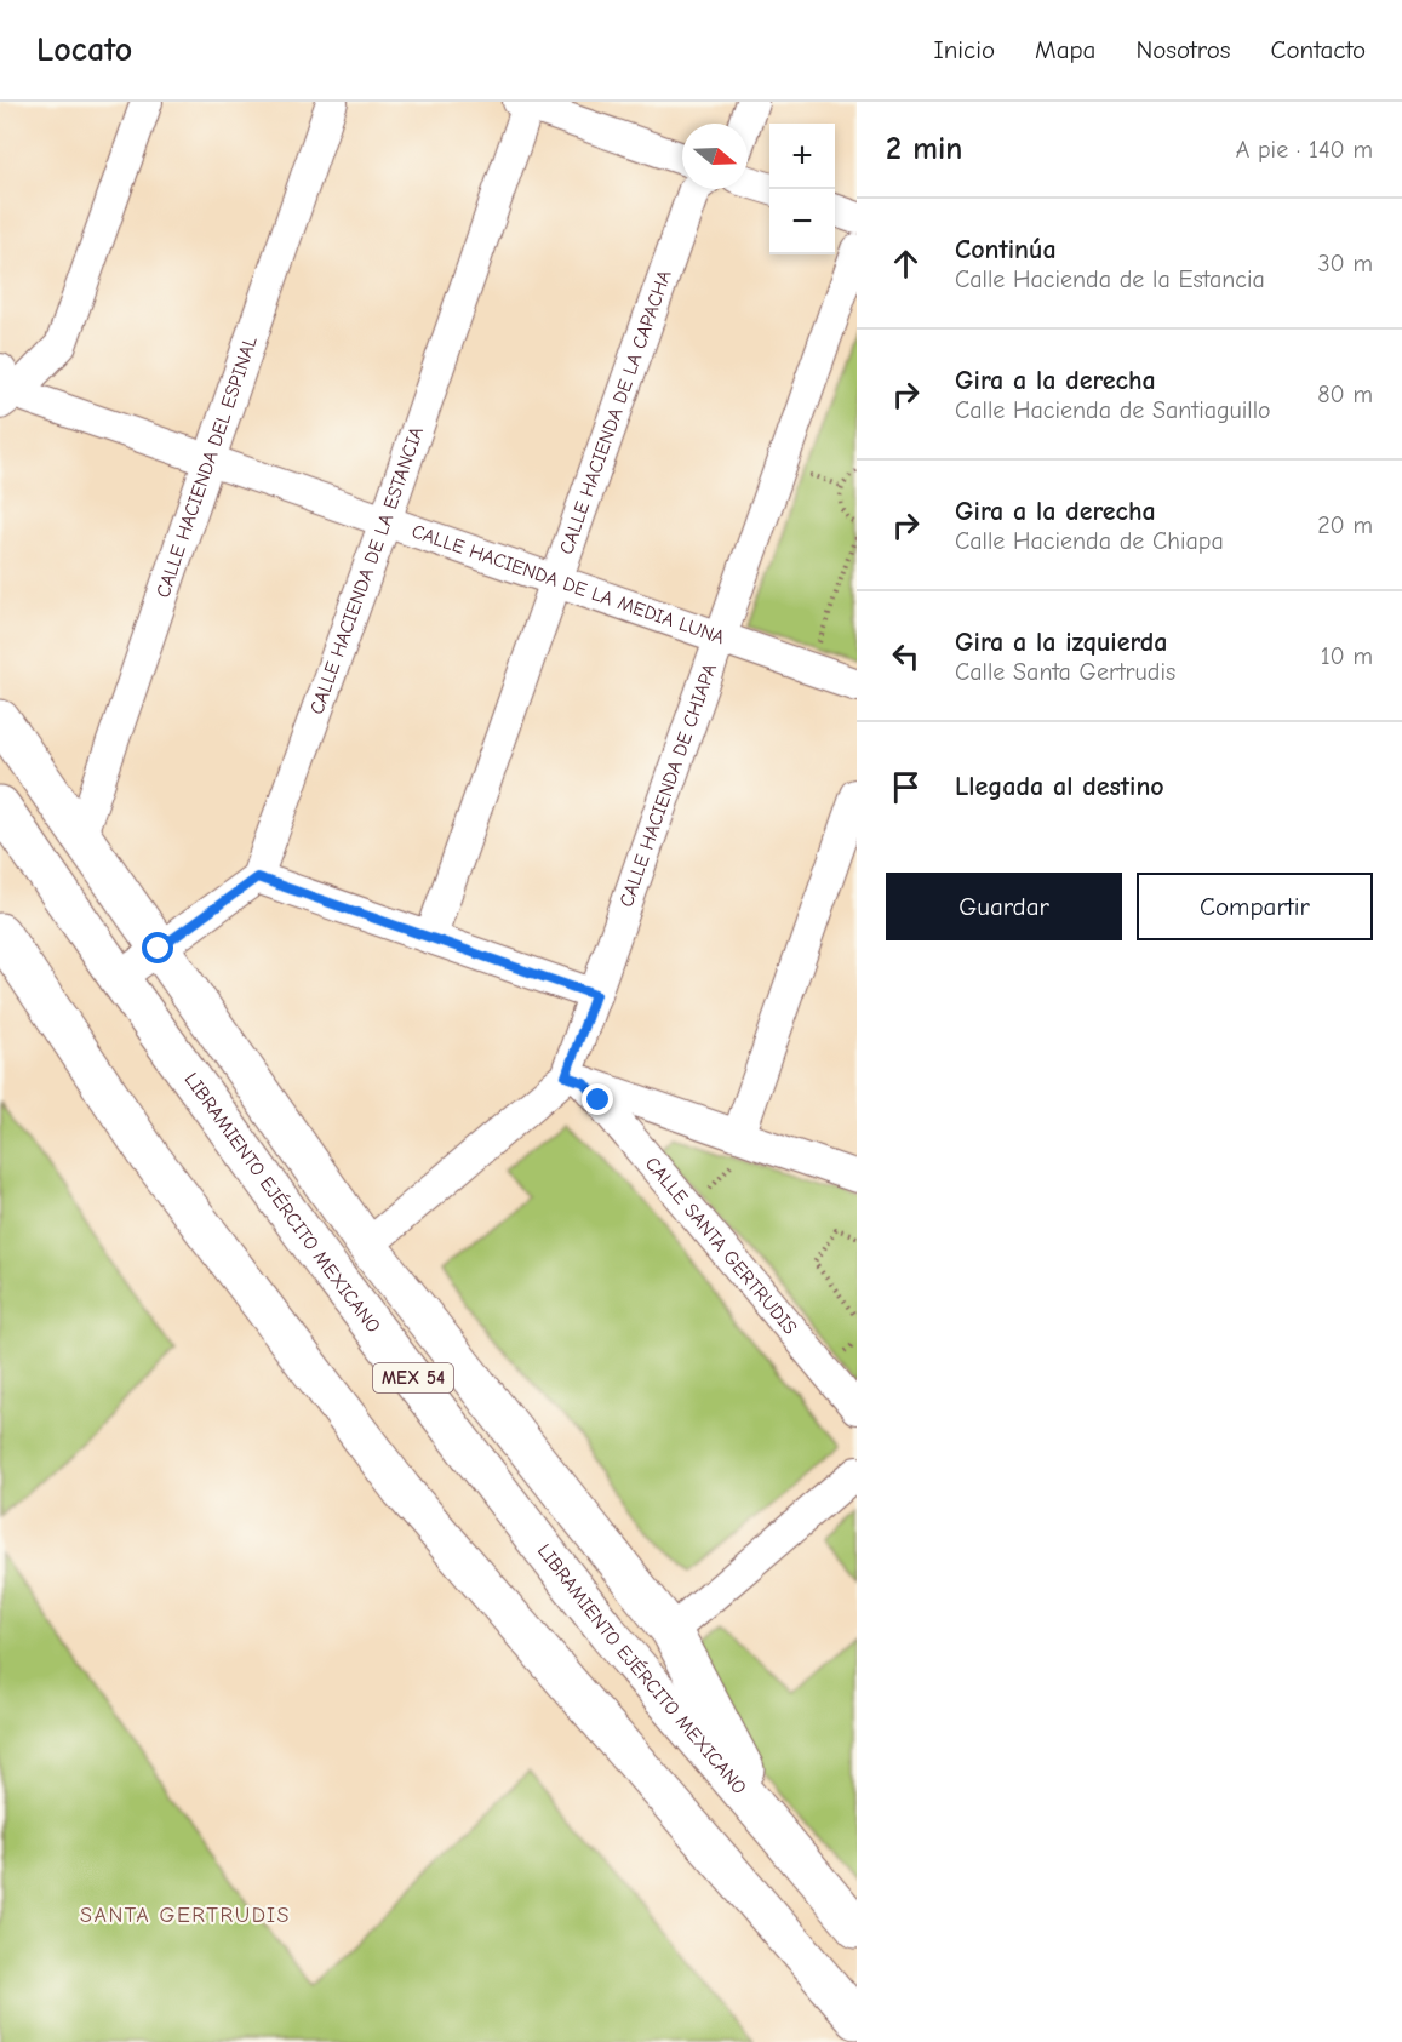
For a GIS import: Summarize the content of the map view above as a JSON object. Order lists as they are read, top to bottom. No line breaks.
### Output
{"streets":{"highway":["LIBRAMIENTO EJÉRCITO MEXICANO","MEX 54"],"street":["CALLE HACIENDA DE LA CAPACHA","CALLE HACIENDA DEL ESPINAL","CALLE HACIENDA DE LA ESTANCIA","CALLE HACIENDA DE LA MEDIA LUNA","CALLE HACIENDA DE CHIAPA","CALLE SANTA GERTRUDIS"]},"crossings":[["CALLE HACIENDA DE LA CAPACHA","CALLE HACIENDA DE LA MEDIA LUNA"],["CALLE HACIENDA DEL ESPINAL","CALLE HACIENDA DE LA MEDIA LUNA"],["CALLE HACIENDA DE LA ESTANCIA","CALLE HACIENDA DE LA MEDIA LUNA"],["CALLE HACIENDA DE LA MEDIA LUNA","CALLE HACIENDA DE CHIAPA"],["CALLE HACIENDA DE CHIAPA","CALLE SANTA GERTRUDIS"]],"districts":["SANTA GERTRUDIS"],"north":"right","page":{"header":"Locato","nav":["Inicio","Mapa","Nosotros","Contacto"],"heading":["2 min","A pie · 140 m"],"map_buttons":["+","−"],"list":[["Continúa","Calle Hacienda de la Estancia","30 m"],["Gira a la derecha","Calle Hacienda de Santiaguillo","80 m"],["Gira a la derecha","Calle Hacienda de Chiapa","20 m"],["Gira a la izquierda","Calle Santa Gertrudis","10 m"],"Llegada al destino"],"buttons":["Guardar","Compartir"]}}
